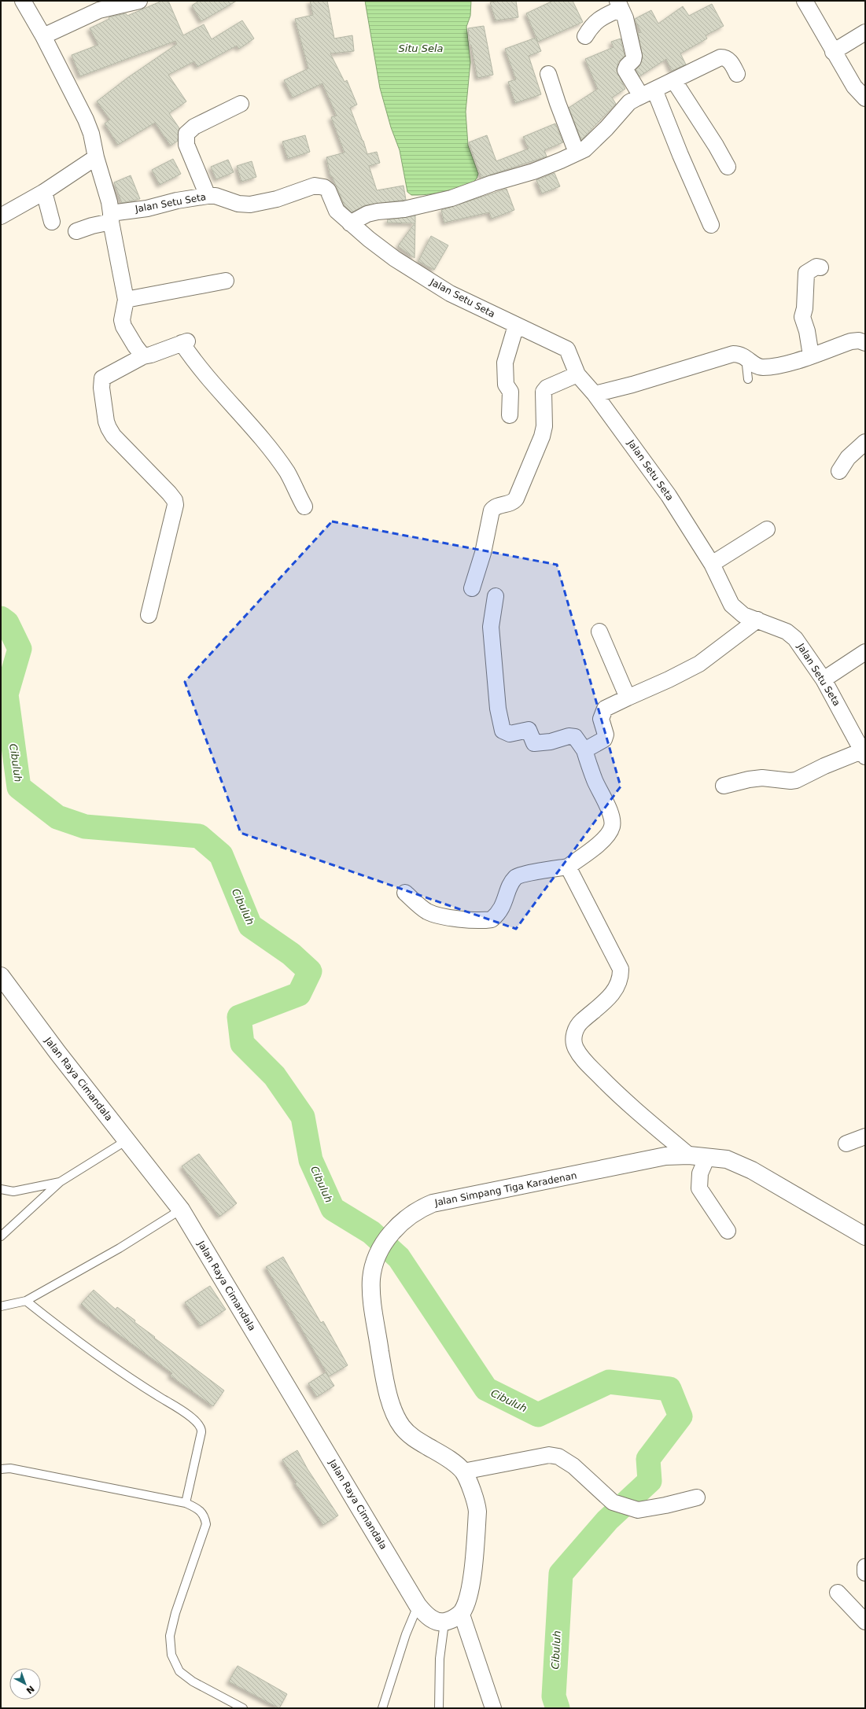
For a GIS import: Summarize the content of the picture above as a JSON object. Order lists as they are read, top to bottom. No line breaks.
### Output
{"streets":{"street":["Jalan Setu Seta","Jalan Raya Cimandala","Jalan Simpang Tiga Karadenan"]},"water":["Situ Sela","Cibuluh"],"north":"bottom right"}
